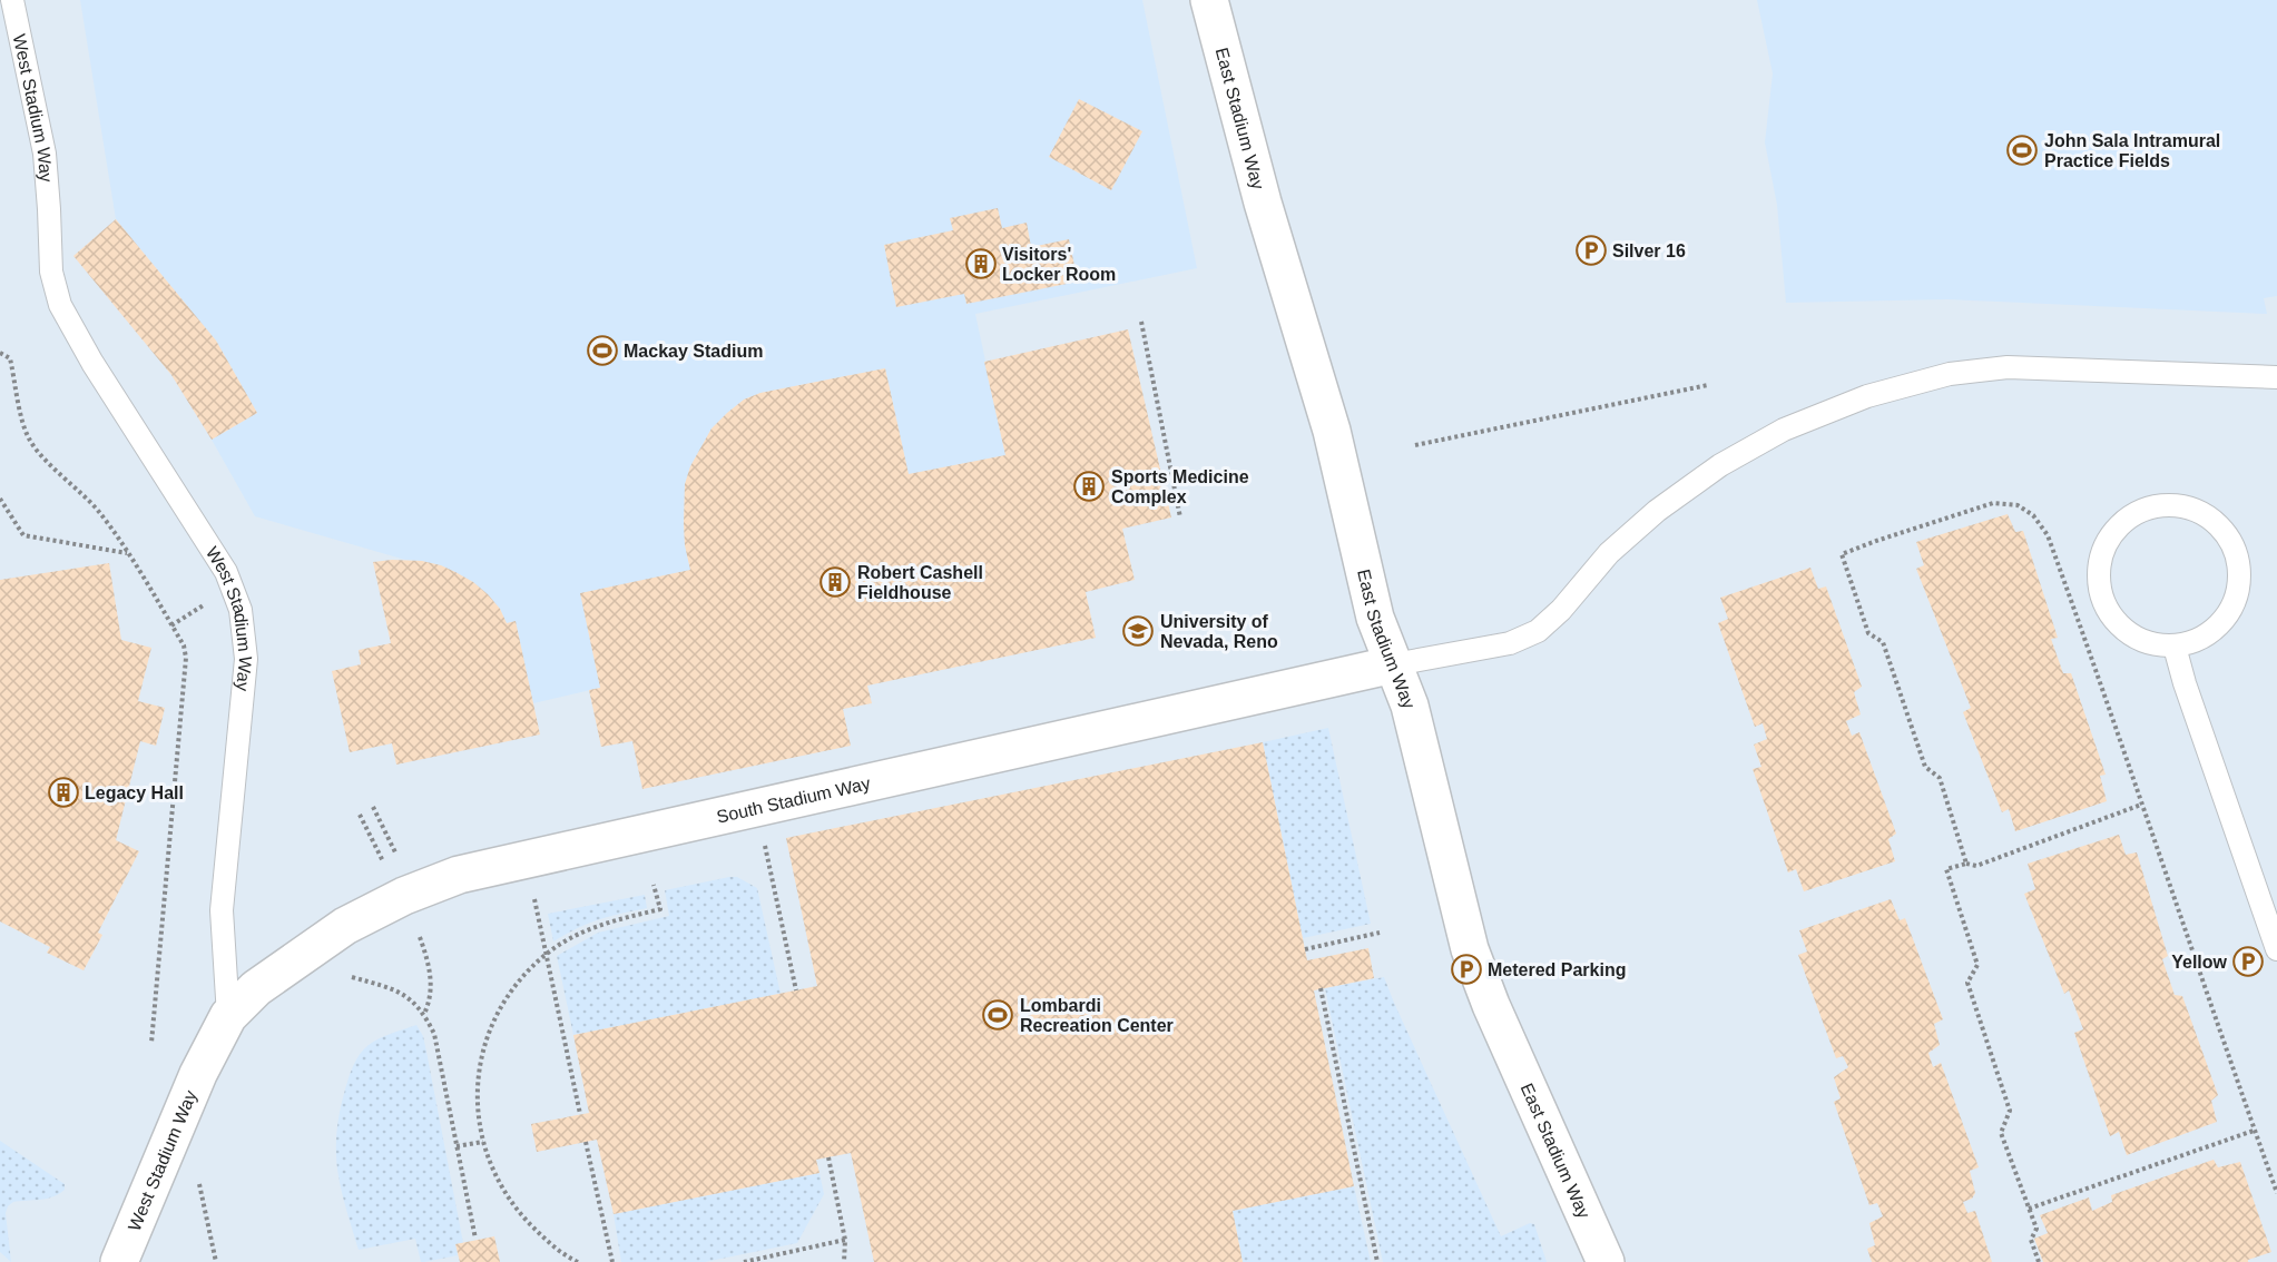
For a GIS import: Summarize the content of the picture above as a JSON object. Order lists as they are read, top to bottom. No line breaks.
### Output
{"streets":{"street":["West Stadium Way","East Stadium Way","South Stadium Way"]},"crossings":[["West Stadium Way","South Stadium Way"],["East Stadium Way","South Stadium Way"]],"places":{"sports":["John Sala Intramural Practice Fields","Mackay Stadium","Lombardi Recreation Center"],"parking":["Silver 16","Yellow","Metered Parking"],"building":["Visitors' Locker Room","Sports Medicine Complex","Robert Cashell Fieldhouse","Legacy Hall"],"school or university":["University of Nevada, Reno"]}}
